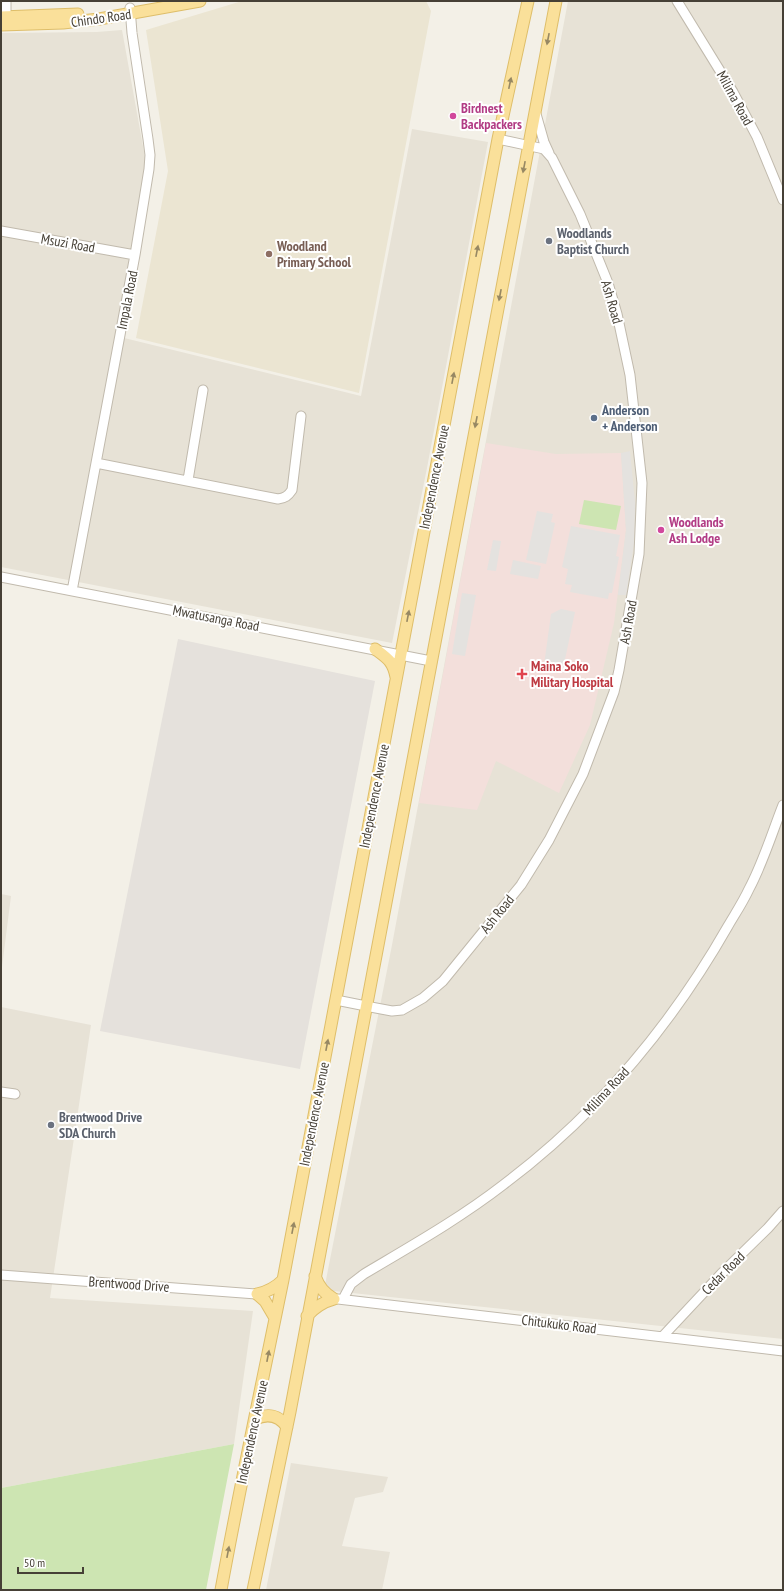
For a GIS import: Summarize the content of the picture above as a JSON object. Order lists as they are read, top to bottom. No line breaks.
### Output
{"streets":{"main road":["Chindo Road","Independence Avenue"],"street":["Milima Road","Msuzi Road","Impala Road","Ash Road","Mwatusanga Road","Cedar Road","Brentwood Drive","Chitukuko Road"]},"crossings":[["Chindo Road","Impala Road"],["Milima Road","Chitukuko Road"],["Msuzi Road","Impala Road"],["Impala Road","Mwatusanga Road"],["Ash Road","Independence Avenue"],["Independence Avenue","Mwatusanga Road"],["Cedar Road","Chitukuko Road"]],"places":{"other":["Birdnest Backpackers","Woodlands Baptist Church","Woodland Primary School","Anderson + Anderson","Woodlands Ash Lodge","Brentwood Drive SDA Church"],"health":["Maina Soko Military Hospital"]},"scale_bar":"50 m"}
